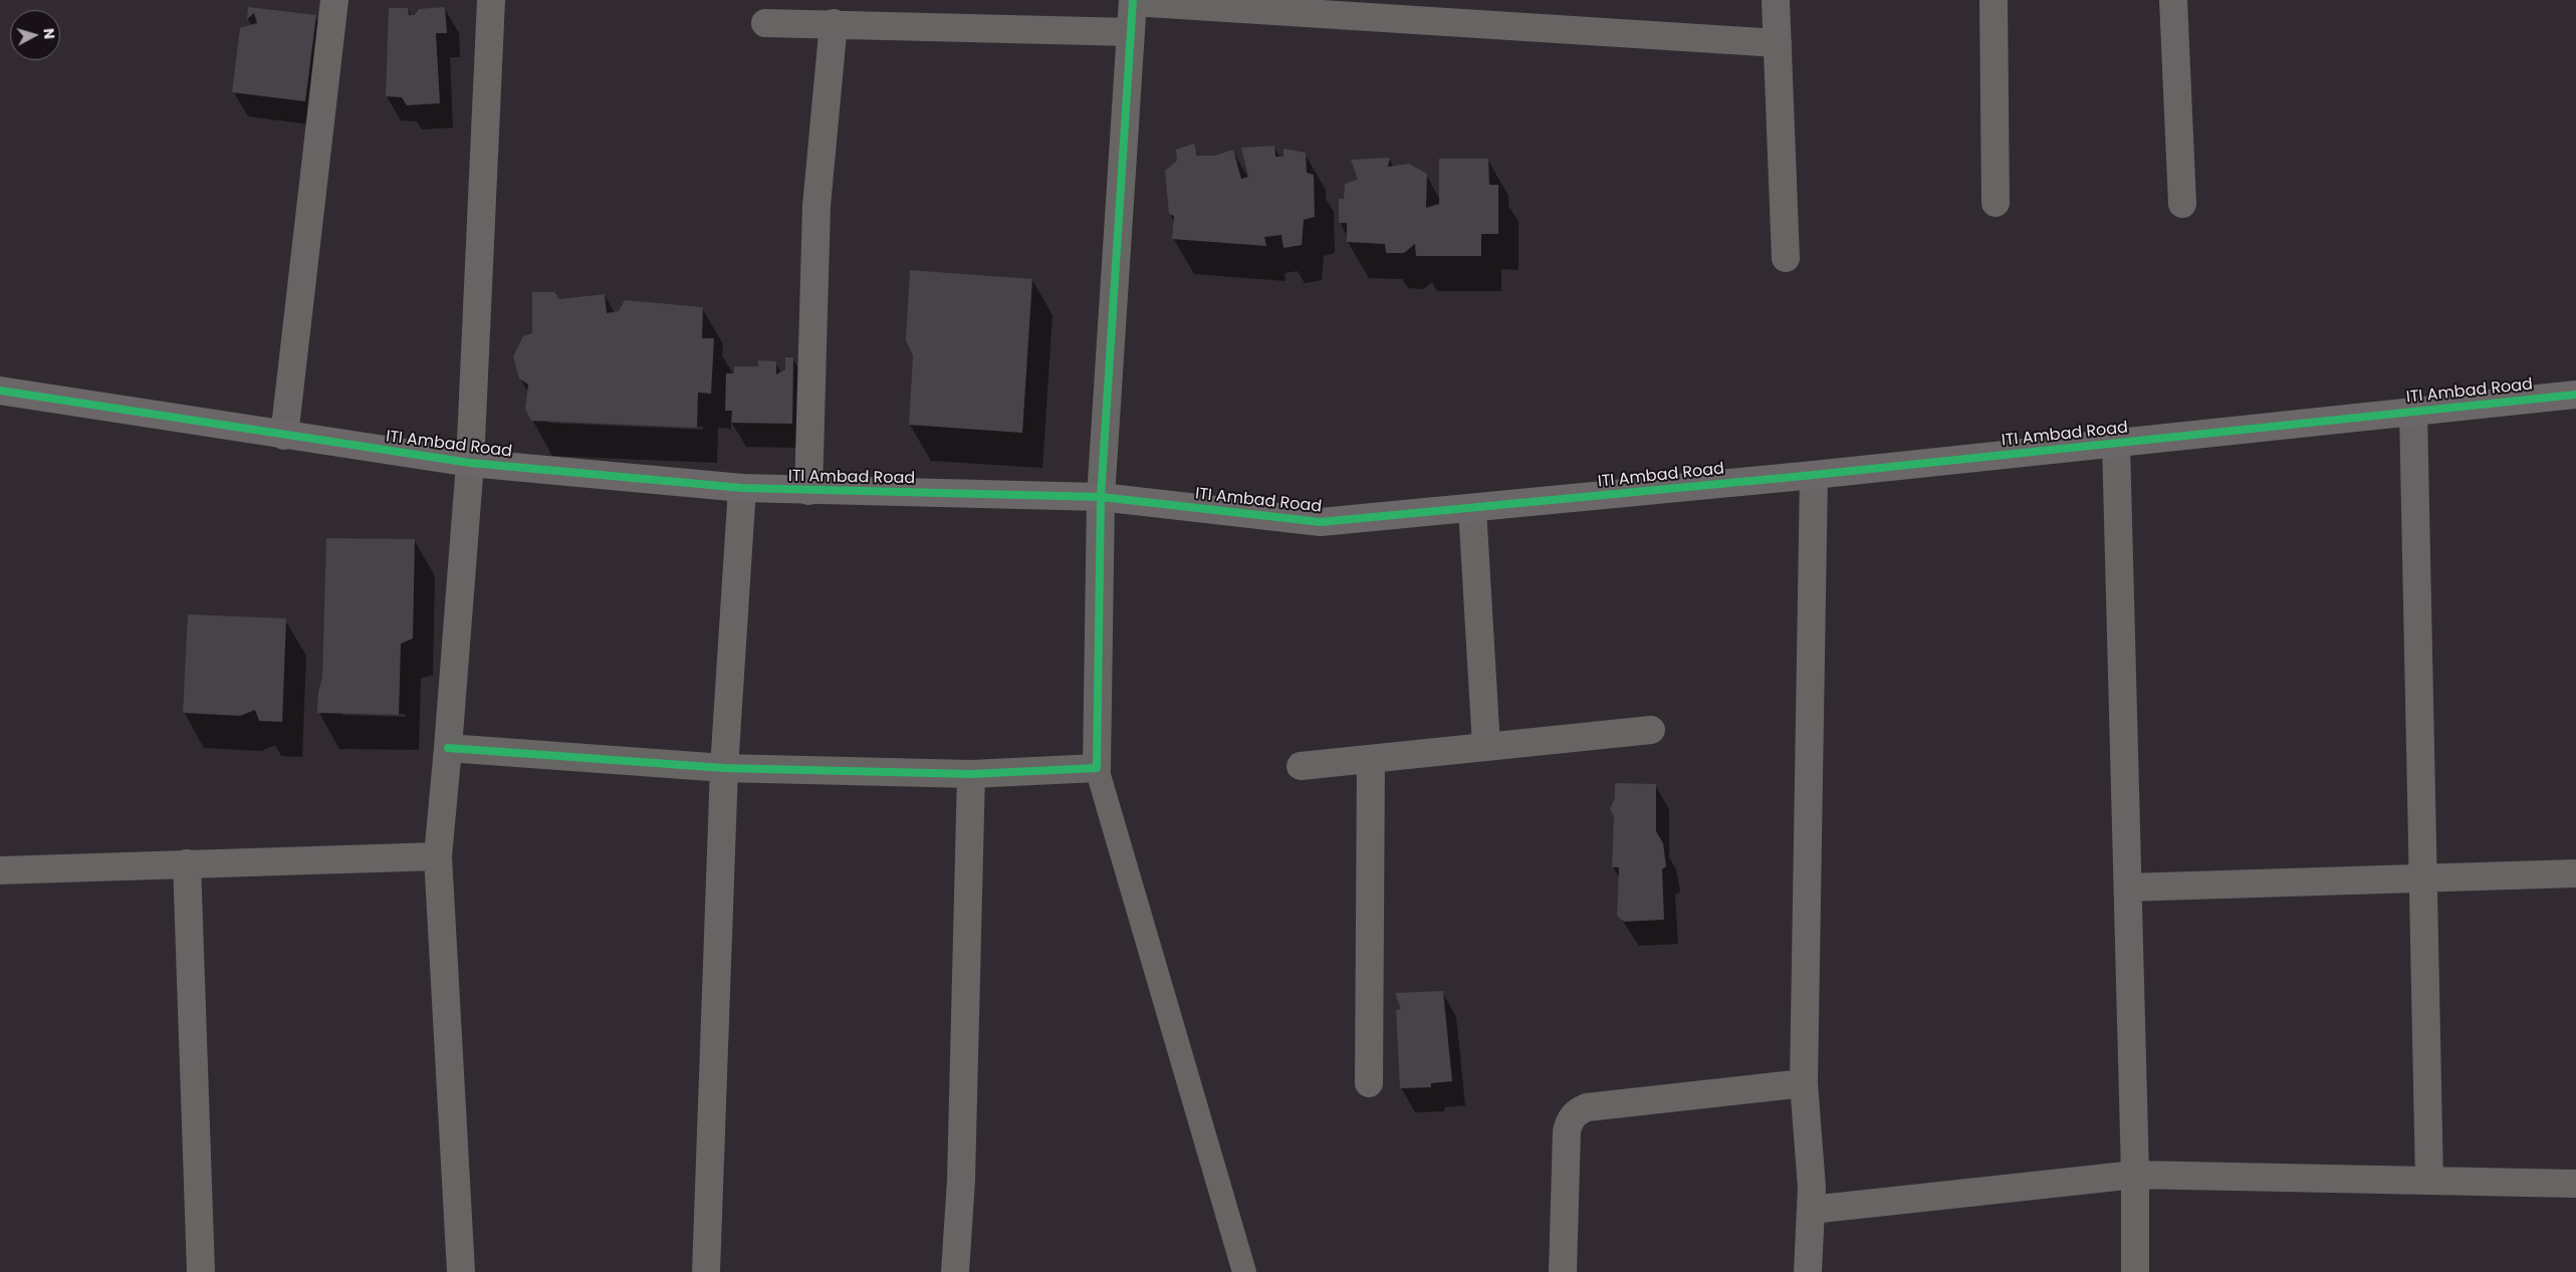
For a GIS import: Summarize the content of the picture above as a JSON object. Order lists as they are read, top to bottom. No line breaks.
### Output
{"streets":{"street":["ITI Ambad Road"]},"north":"right"}
